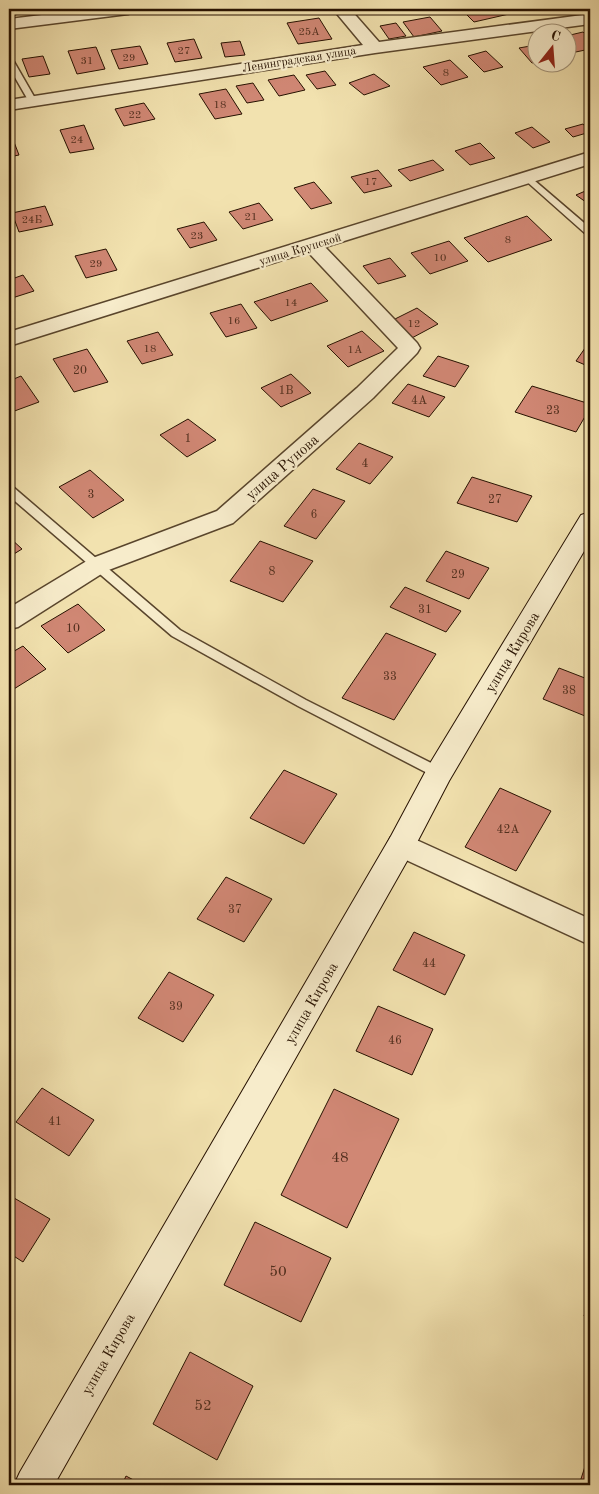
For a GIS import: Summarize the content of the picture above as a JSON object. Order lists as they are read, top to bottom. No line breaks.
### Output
{"streets":{"main road":["улица Кирова"],"street":["Ленинградская улица","улица Крупской","улица Рунова"]},"crossings":[["улица Крупской","улица Рунова"]],"house_numbers":["25А","27","29","31","8","18","22","24","17","21","24Б","23","8","10","29","14","16","12","18","1А","20","1В","4А","23","1","4","3","27","6","8","29","31","10","33","38","42А","37","44","39","46","41","48","50","52"],"north":"top"}
